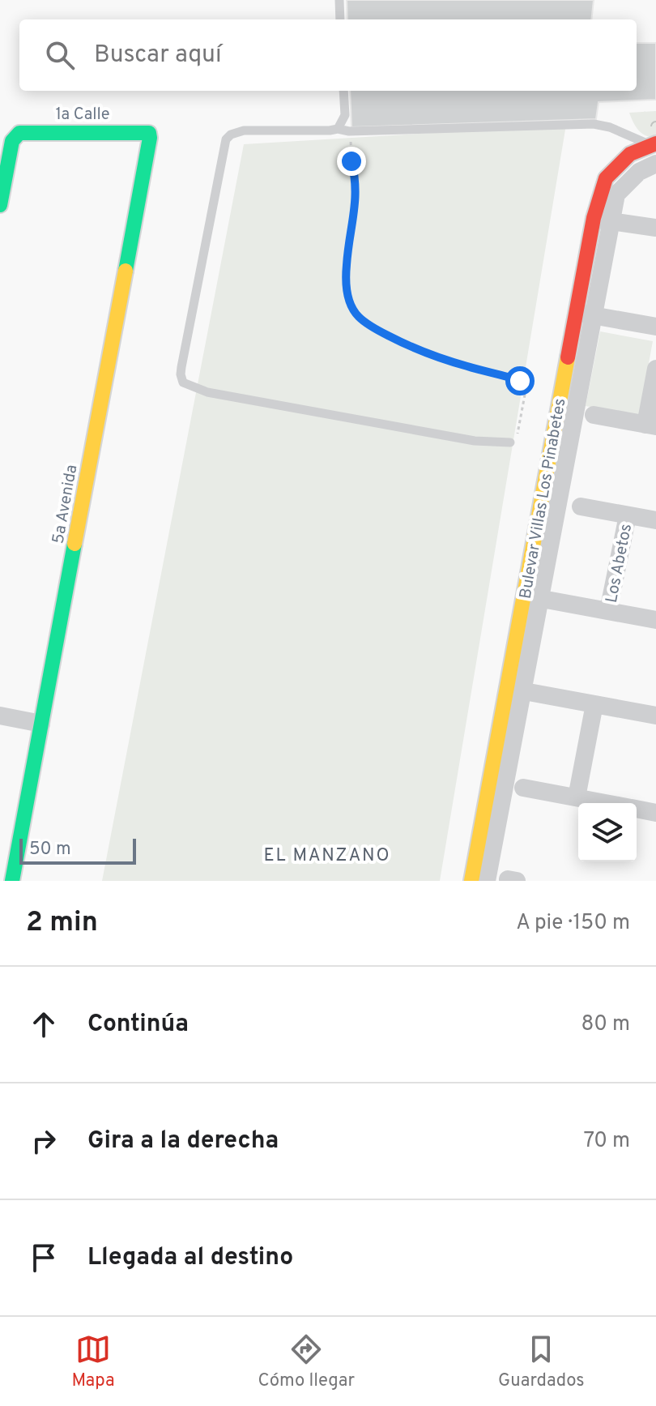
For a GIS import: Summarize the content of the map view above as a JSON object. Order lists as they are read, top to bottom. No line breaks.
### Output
{"streets":{"street":["1a Calle","Bulevar Villas Los Pinabetes","5a Avenida","Los Abetos"]},"crossings":[["1a Calle","5a Avenida"],["Bulevar Villas Los Pinabetes","Los Abetos"]],"districts":["EL MANZANO"],"scale_bar":"50 m","page":{"search":"Buscar aquí","scale":"50 m","heading":["2 min","A pie · 150 m"],"list":[["Continúa","80 m"],["Gira a la derecha","70 m"],"Llegada al destino"],"nav":["Mapa","Cómo llegar","Guardados"]}}
